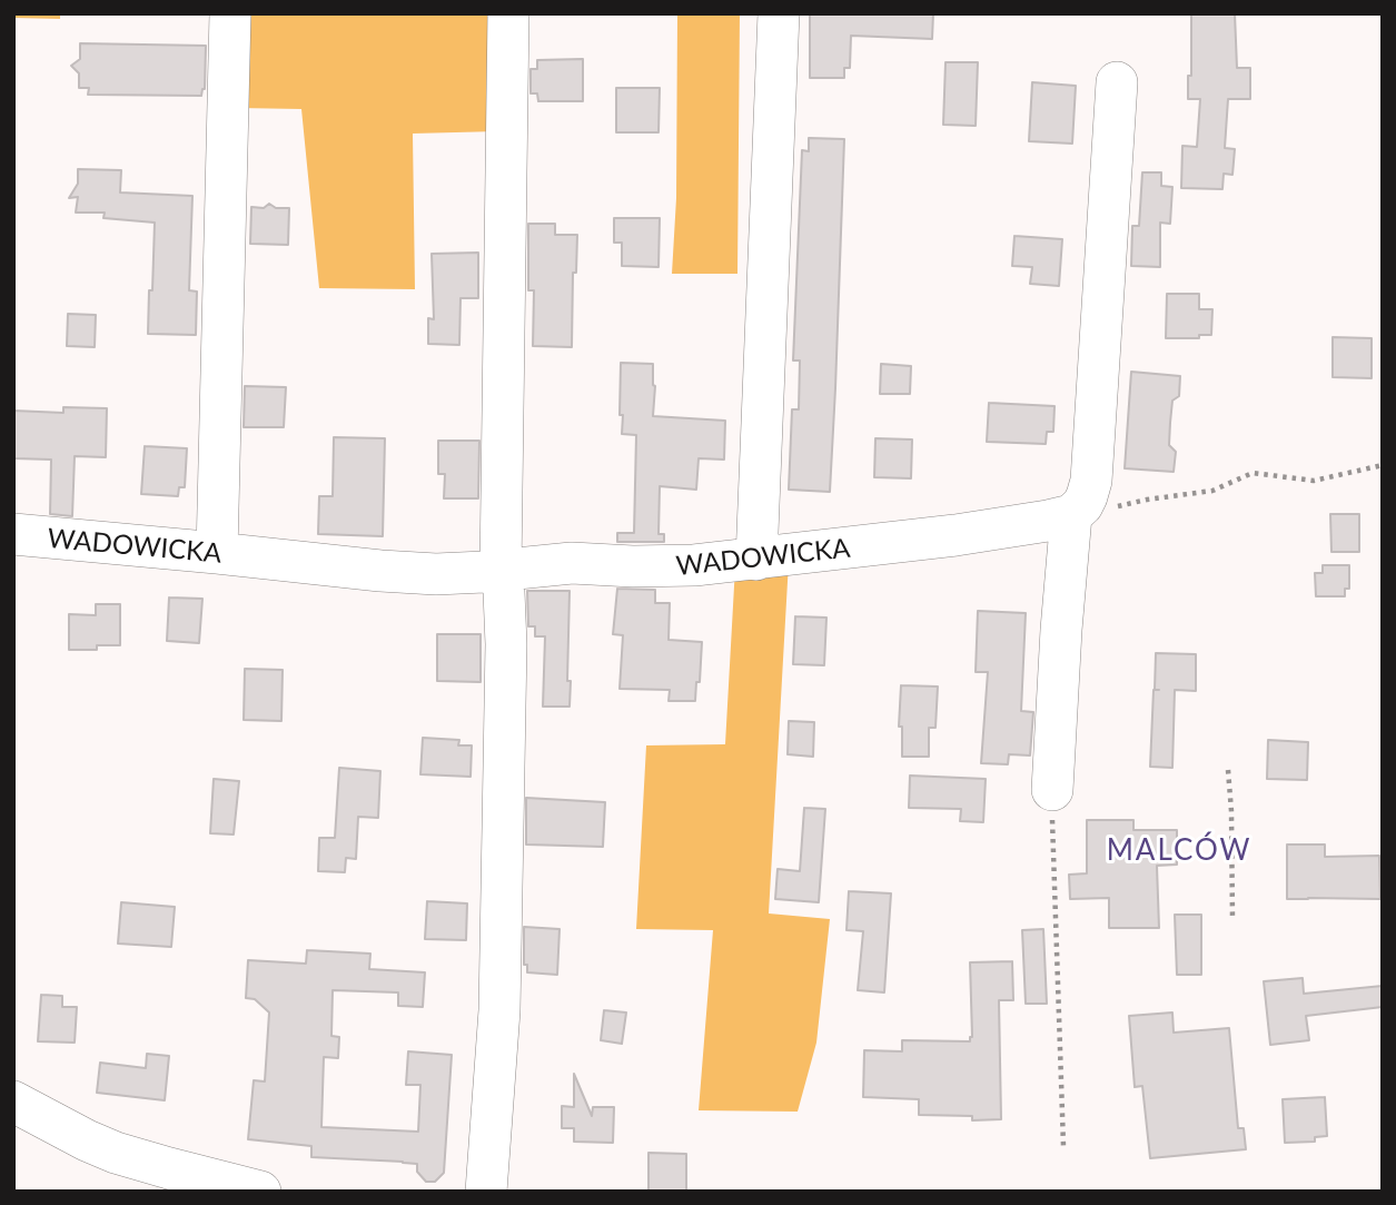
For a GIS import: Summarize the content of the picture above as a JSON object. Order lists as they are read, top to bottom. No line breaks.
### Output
{"streets":{"street":["WADOWICKA"]},"districts":["MALCÓW"]}
